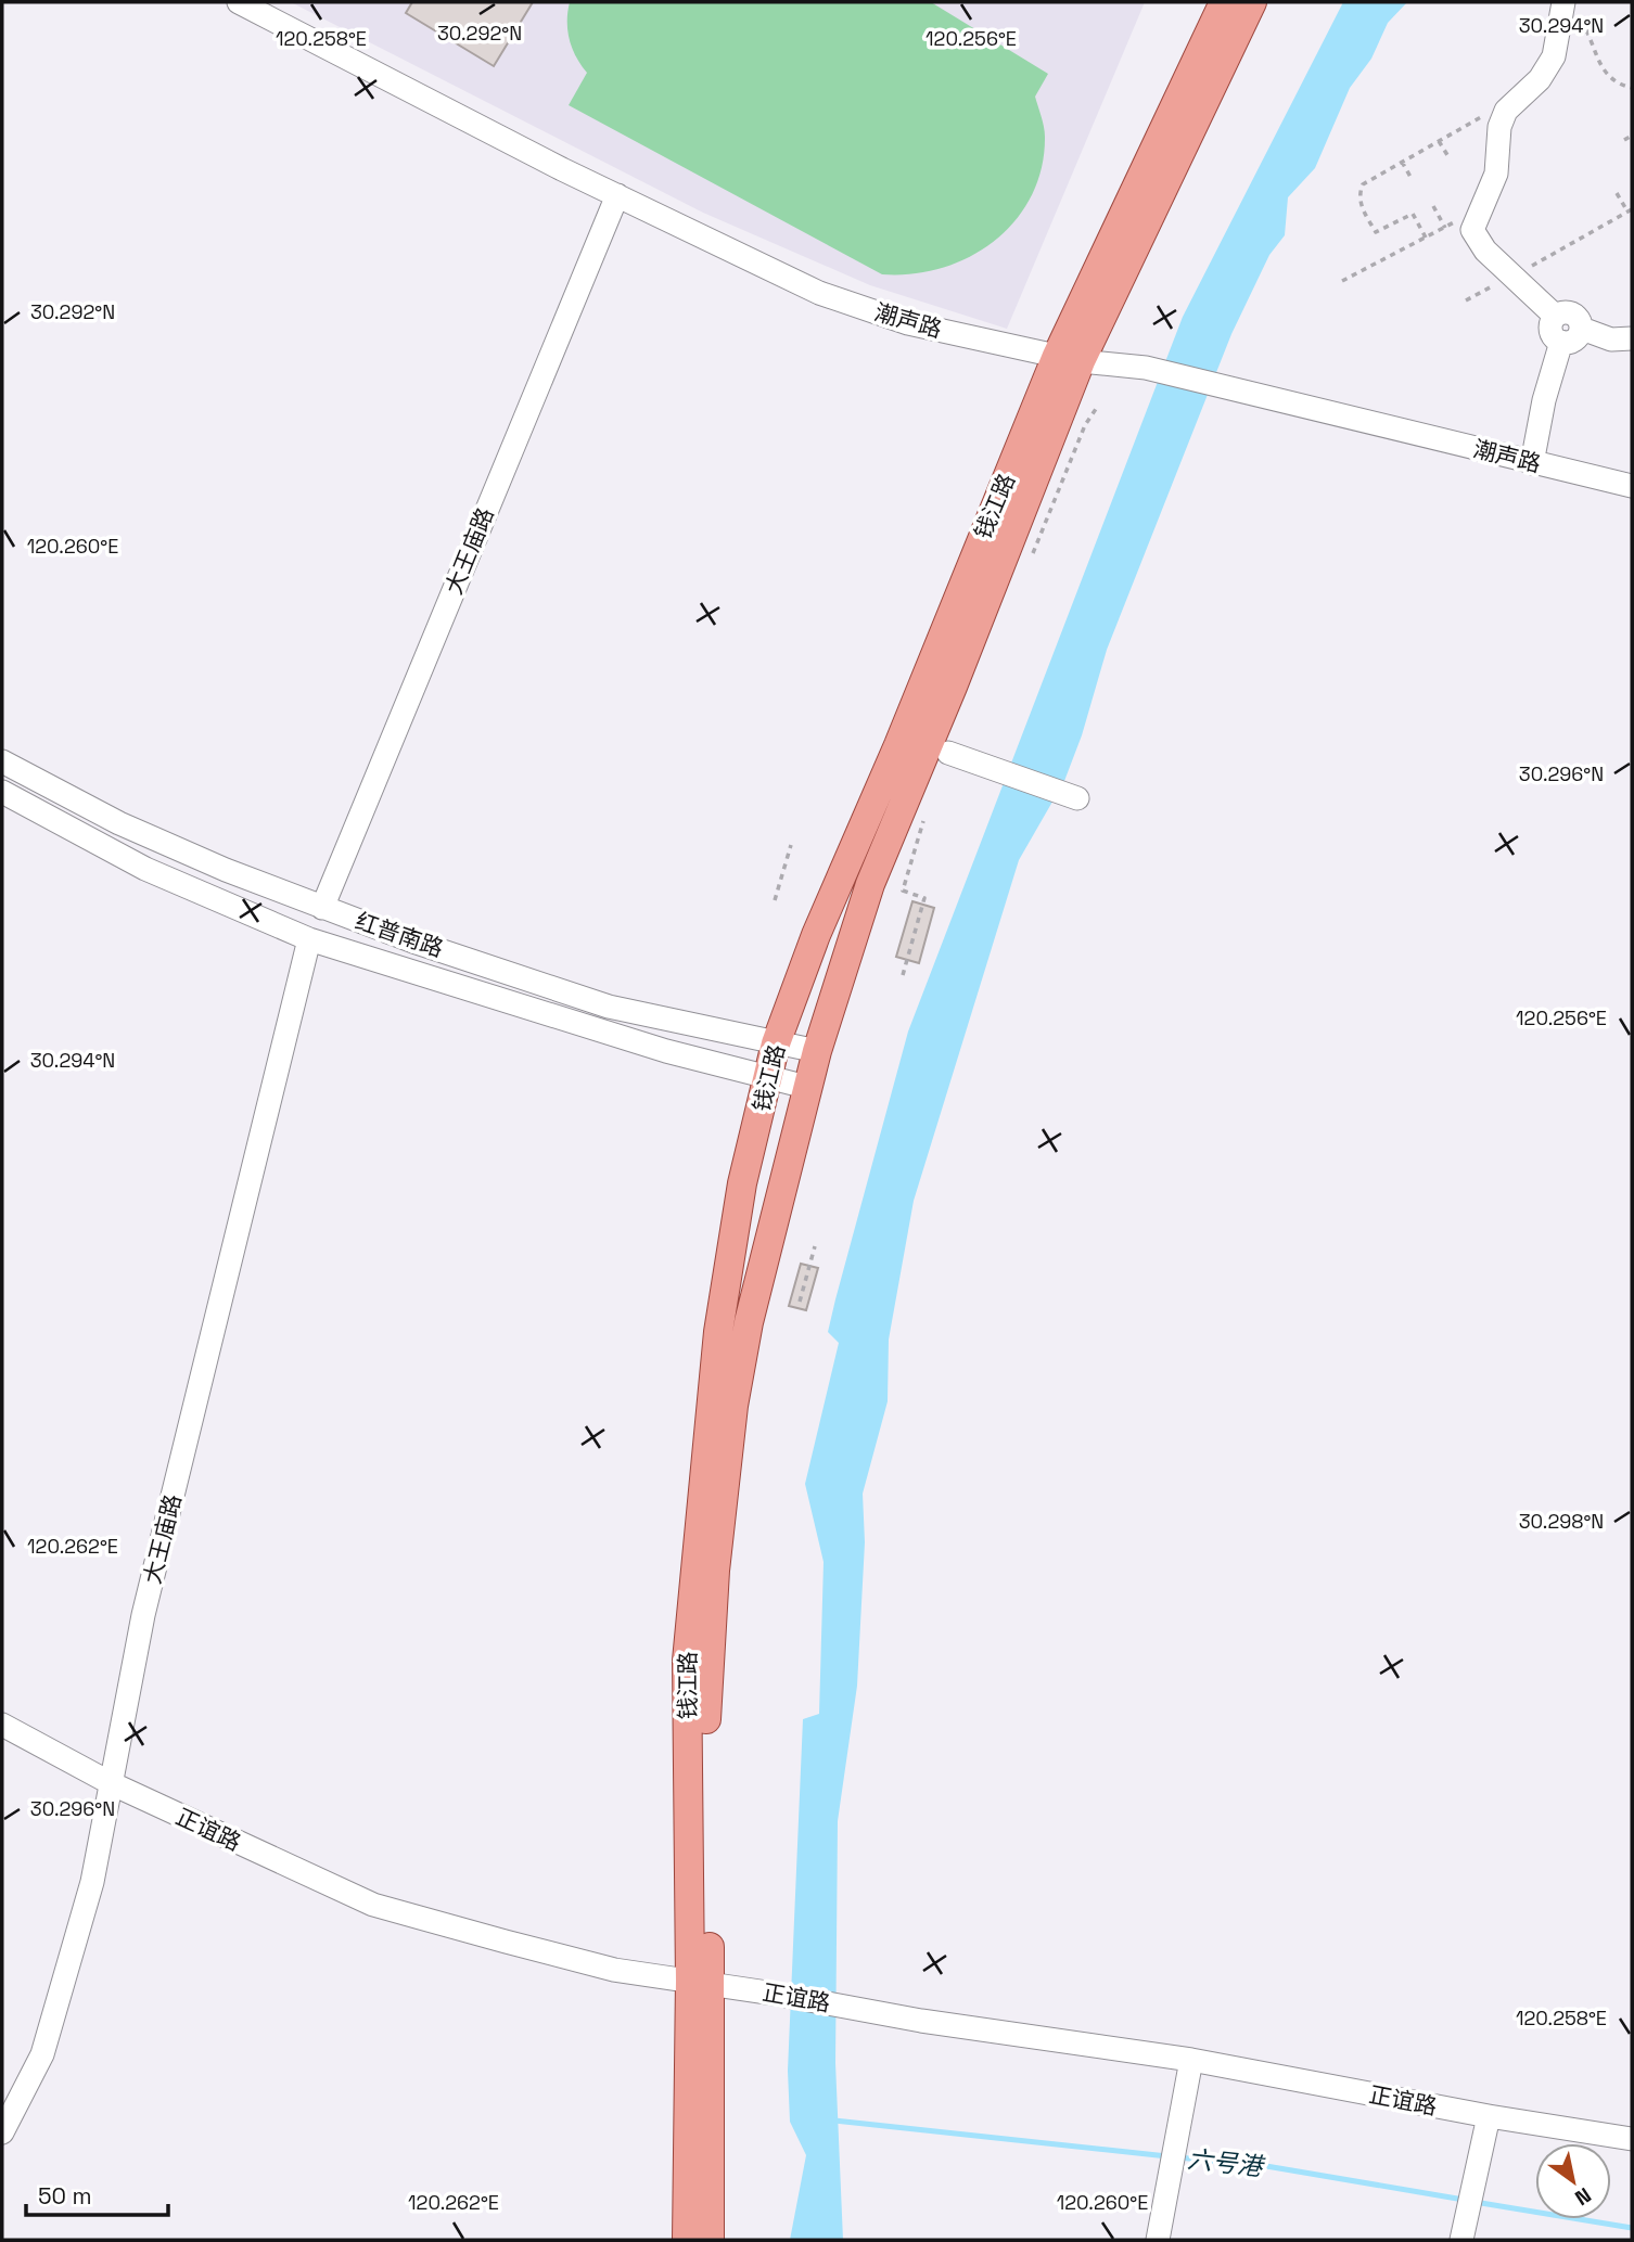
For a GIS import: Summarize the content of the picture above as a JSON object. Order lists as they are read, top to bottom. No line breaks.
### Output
{"streets":{"main road":["钱江路"],"street":["潮声路","大王庙路","红普南路","正谊路"]},"crossings":[["潮声路","钱江路"],["潮声路","大王庙路"],["钱江路","红普南路"],["钱江路","正谊路"],["大王庙路","红普南路"],["大王庙路","正谊路"]],"water":["六号港"],"scale_bar":"50 m","north":"bottom right","coordinates":["30.294°N","30.292°N","120.258°E","120.256°E","120.260°E","30.296°N","30.298°N","120.262°E"]}
